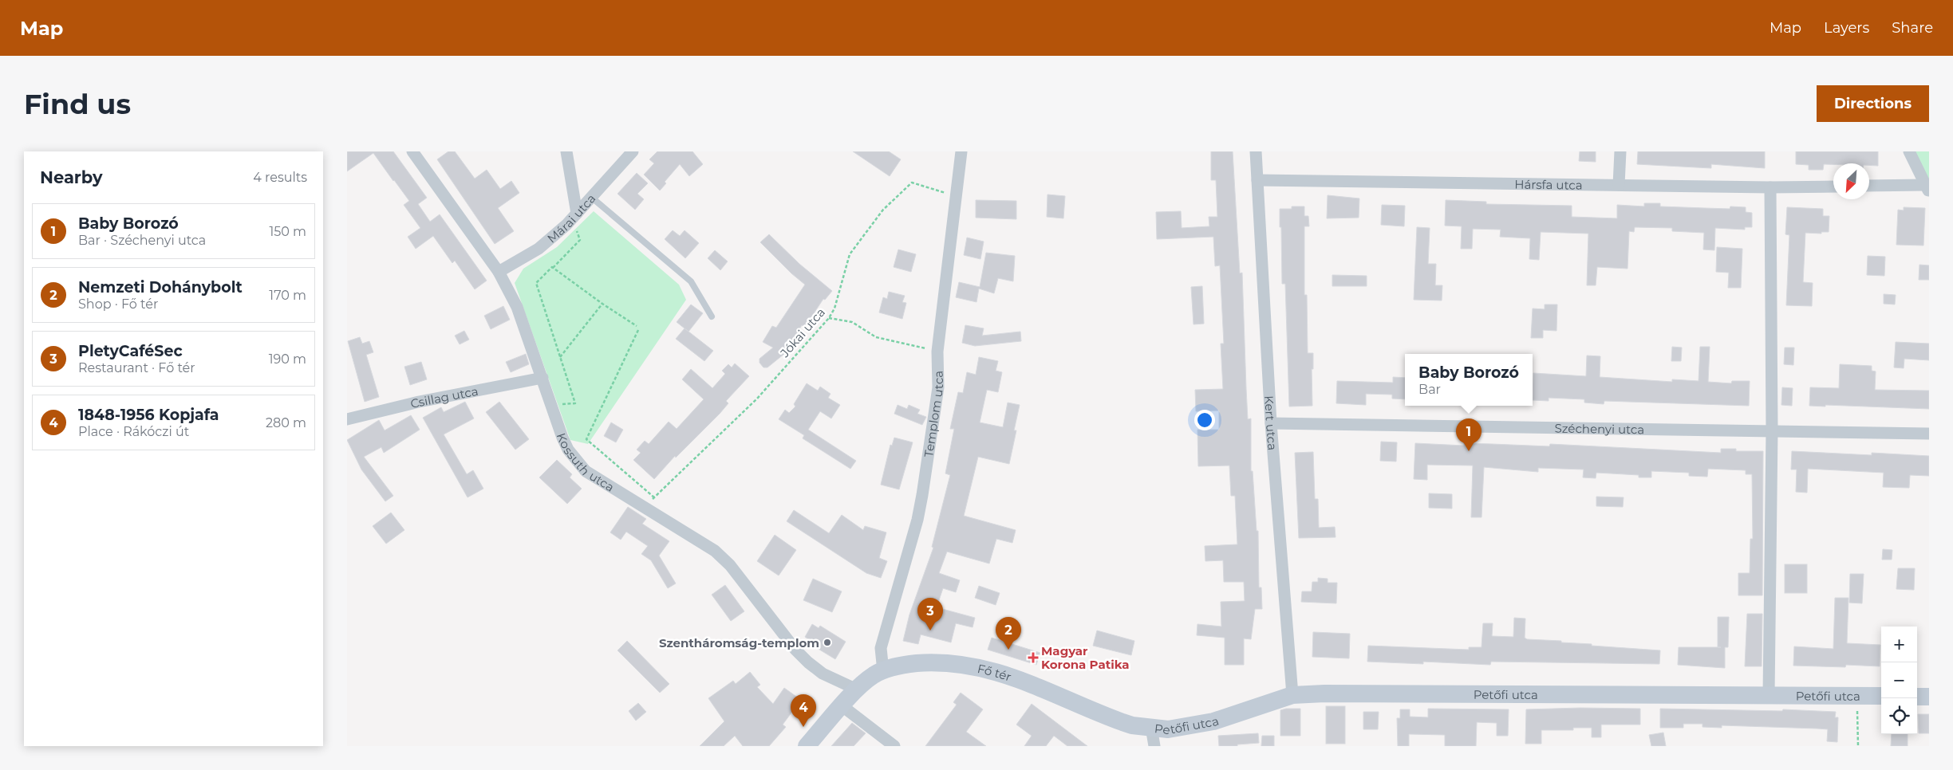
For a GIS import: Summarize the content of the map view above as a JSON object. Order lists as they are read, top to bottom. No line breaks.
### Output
{"streets":{"main road":["Fő tér","Petőfi utca"],"street":["Hársfa utca","Márai utca","Csillag utca","Templom utca","Kert utca","Széchenyi utca","Kossuth utca"],"path":["Jókai utca"]},"crossings":[["Hársfa utca","Kert utca"],["Márai utca","Kossuth utca"],["Jókai utca","Templom utca"],["Jókai utca","Kossuth utca"],["Csillag utca","Kossuth utca"],["Templom utca","Fő tér"],["Kert utca","Széchenyi utca"],["Kert utca","Petőfi utca"],["Kossuth utca","Fő tér"],["Fő tér","Petőfi utca"]],"places":{"other":["Szentháromság-templom"],"health":["Magyar Korona Patika"]},"north":"bottom left","page":{"header":"Map","nav":["Map","Layers","Share"],"buttons":"Directions","title":"Find us","heading":["Nearby","4 results"],"list":[{"mark":"1","name":"Baby Borozó","note":"Bar · Széchenyi utca","value":"150 m"},{"mark":"2","name":"Nemzeti Dohánybolt","note":"Shop · Fő tér","value":"170 m"},{"mark":"3","name":"PletyCaféSec","note":"Restaurant · Fő tér","value":"190 m"},{"mark":"4","name":"1848-1956 Kopjafa","note":"Place · Rákóczi út","value":"280 m"}],"popup":["Baby Borozó","Bar"],"pins":["1","3","2","4"],"map_buttons":["+","−"]}}
